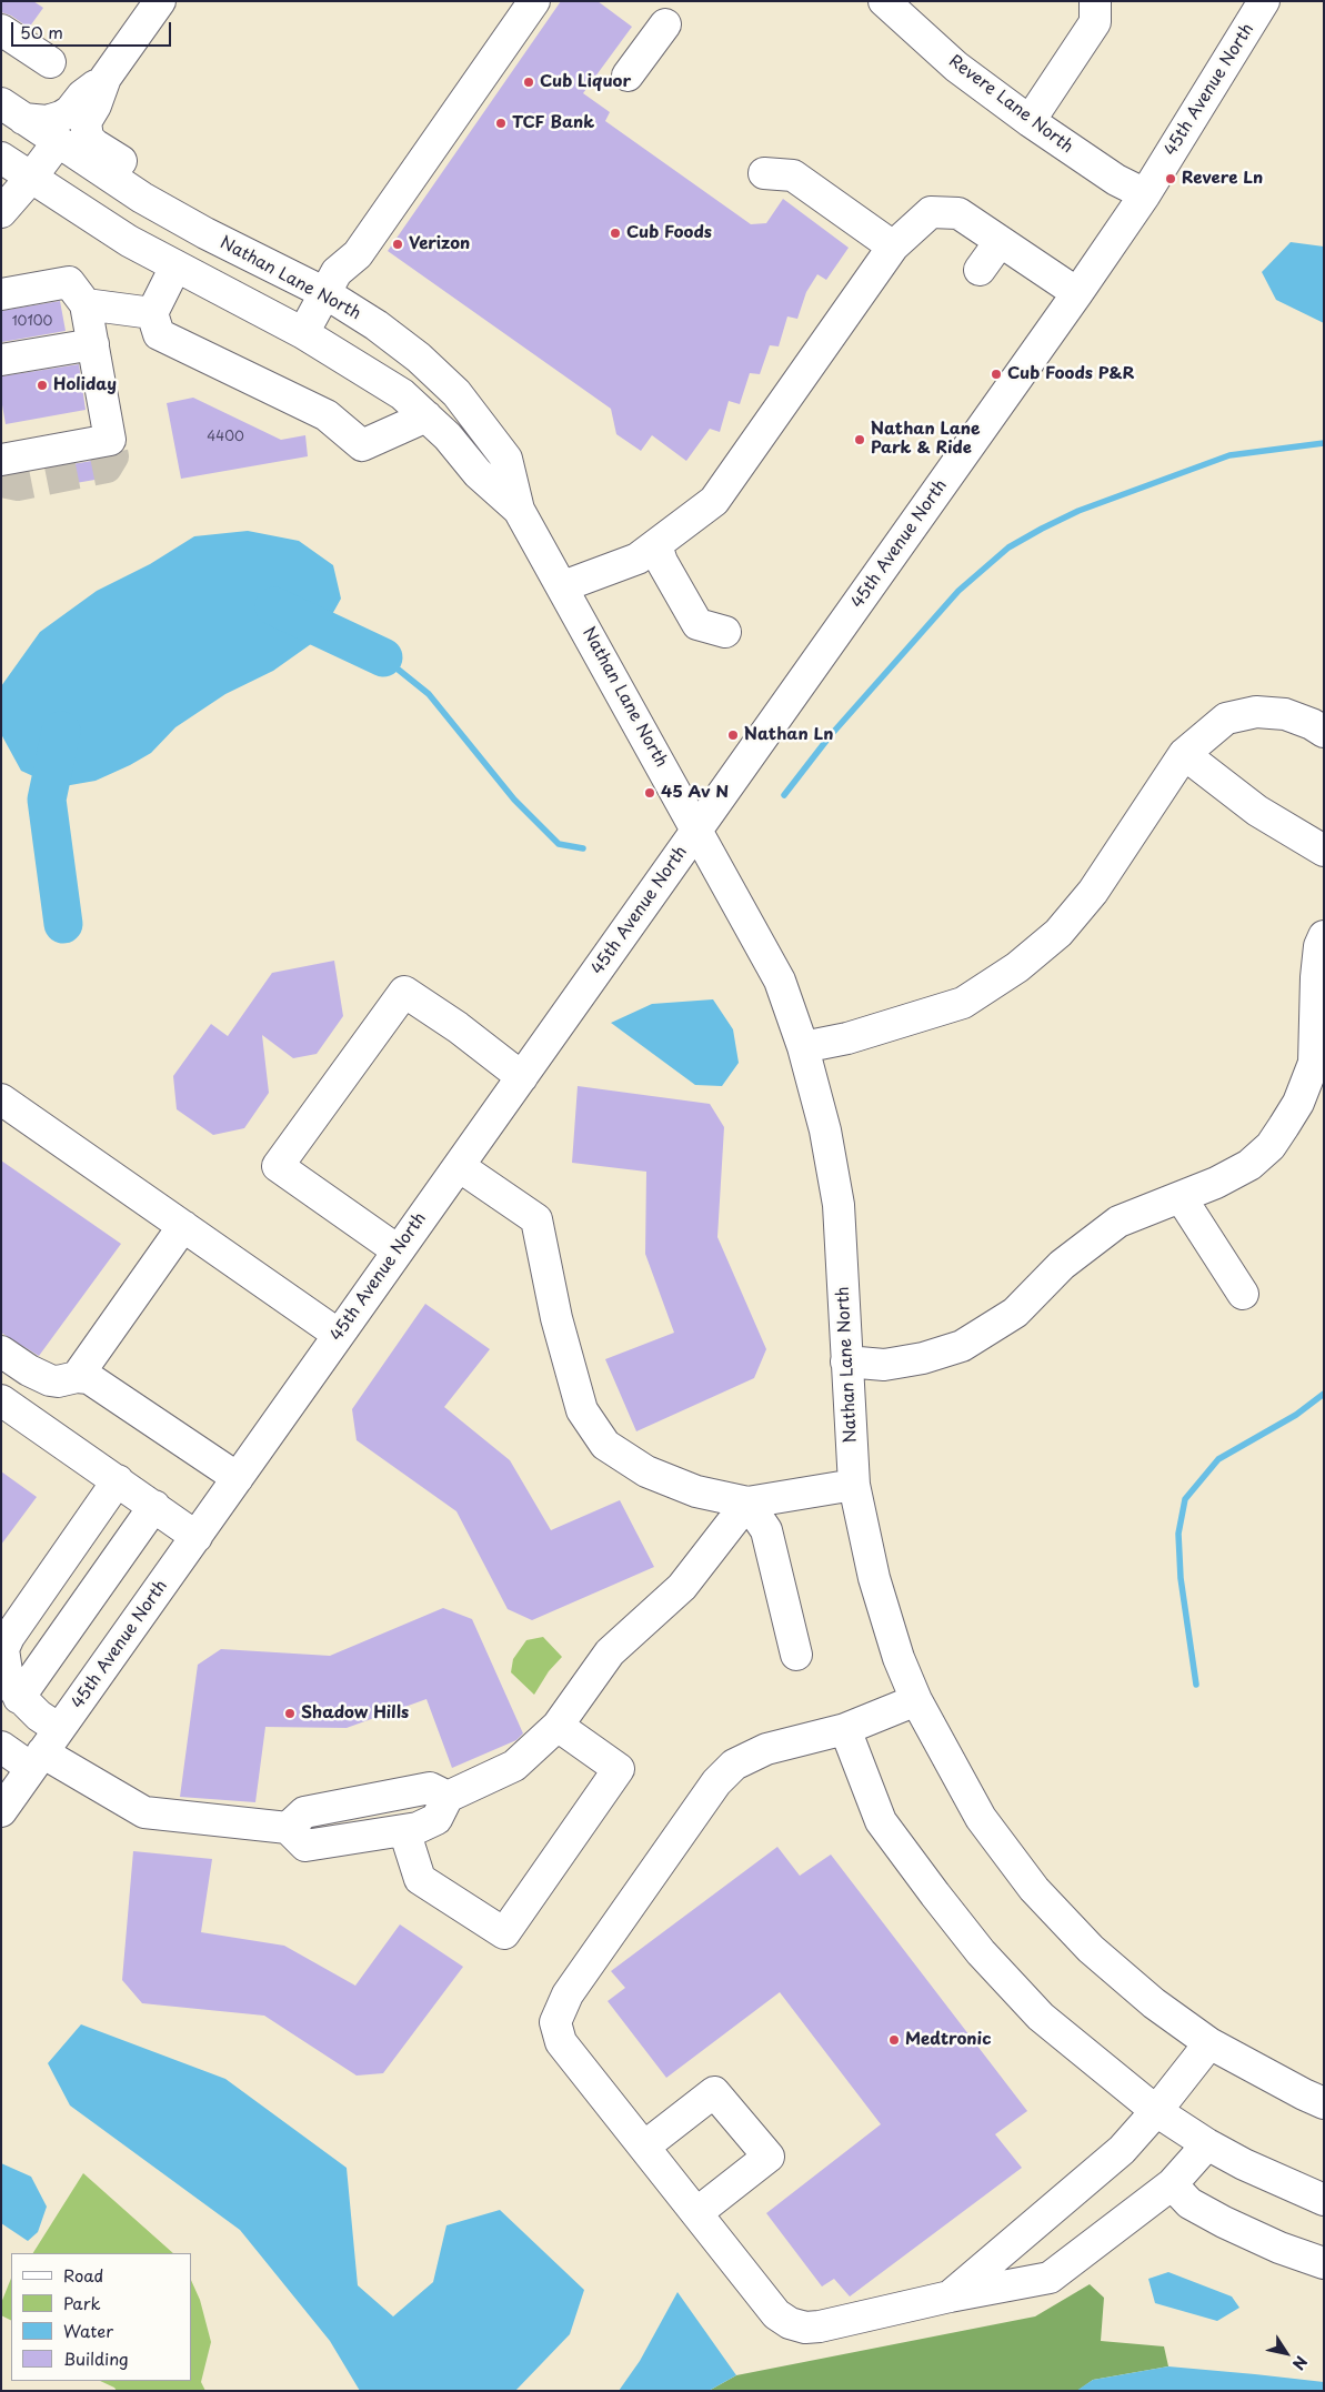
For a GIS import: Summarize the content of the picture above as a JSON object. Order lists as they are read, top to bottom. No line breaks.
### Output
{"streets":{"street":["45th Avenue North","Revere Lane North","Nathan Lane North"]},"crossings":[["45th Avenue North","Revere Lane North"],["45th Avenue North","Nathan Lane North"]],"places":["Cub Liquor","TCF Bank","Revere Ln","Cub Foods","Verizon","Cub Foods P&R","Holiday","Nathan Lane Park & Ride","Nathan Ln","45 Av N","Shadow Hills","Medtronic"],"house_numbers":["10100","4400"],"legend":["Road","Park","Water","Building"],"scale_bar":"50 m","north":"bottom right"}
